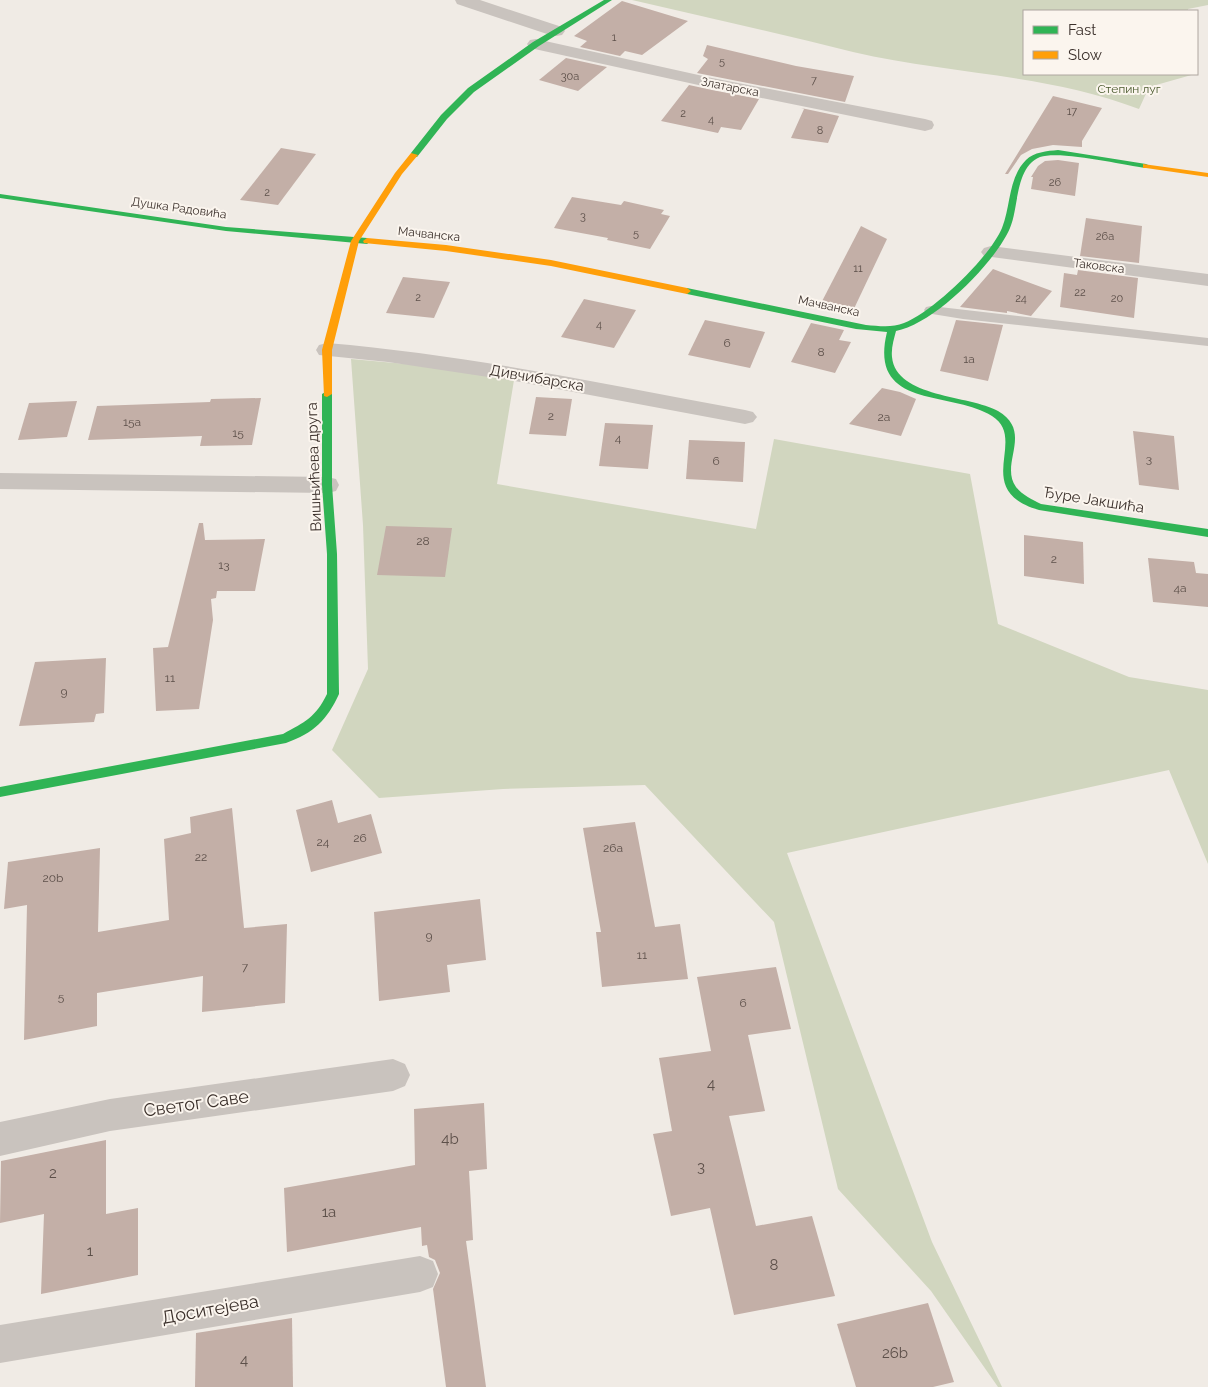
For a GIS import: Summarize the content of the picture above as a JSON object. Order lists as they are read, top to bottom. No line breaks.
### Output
{"streets":{"street":["Златарска","Душка Радовића","Мачванска","Таковска","Дивчибарска","Вишњићева друга","Ђуре Јакшића","Светог Саве","Доситејева"]},"crossings":[["Златарска","Вишњићева друга"],["Душка Радовића","Мачванска"],["Душка Радовића","Вишњићева друга"],["Мачванска","Таковска"],["Мачванска","Вишњићева друга"],["Мачванска","Ђуре Јакшића"],["Дивчибарска","Вишњићева друга"]],"parks":["Степин луг"],"house_numbers":["1","5","30a","7","17","2","4","8","26","2","3","5","26a","11","22","2","24","20","4","6","8","1a","2","2a","15a","15","4","3","6","28","2","13","4a","11","9","26","24","26a","22","20b","9","11","7","5","6","4","4b","3","2","1a","1","8","26b","4"],"legend":["Fast","Slow"]}
